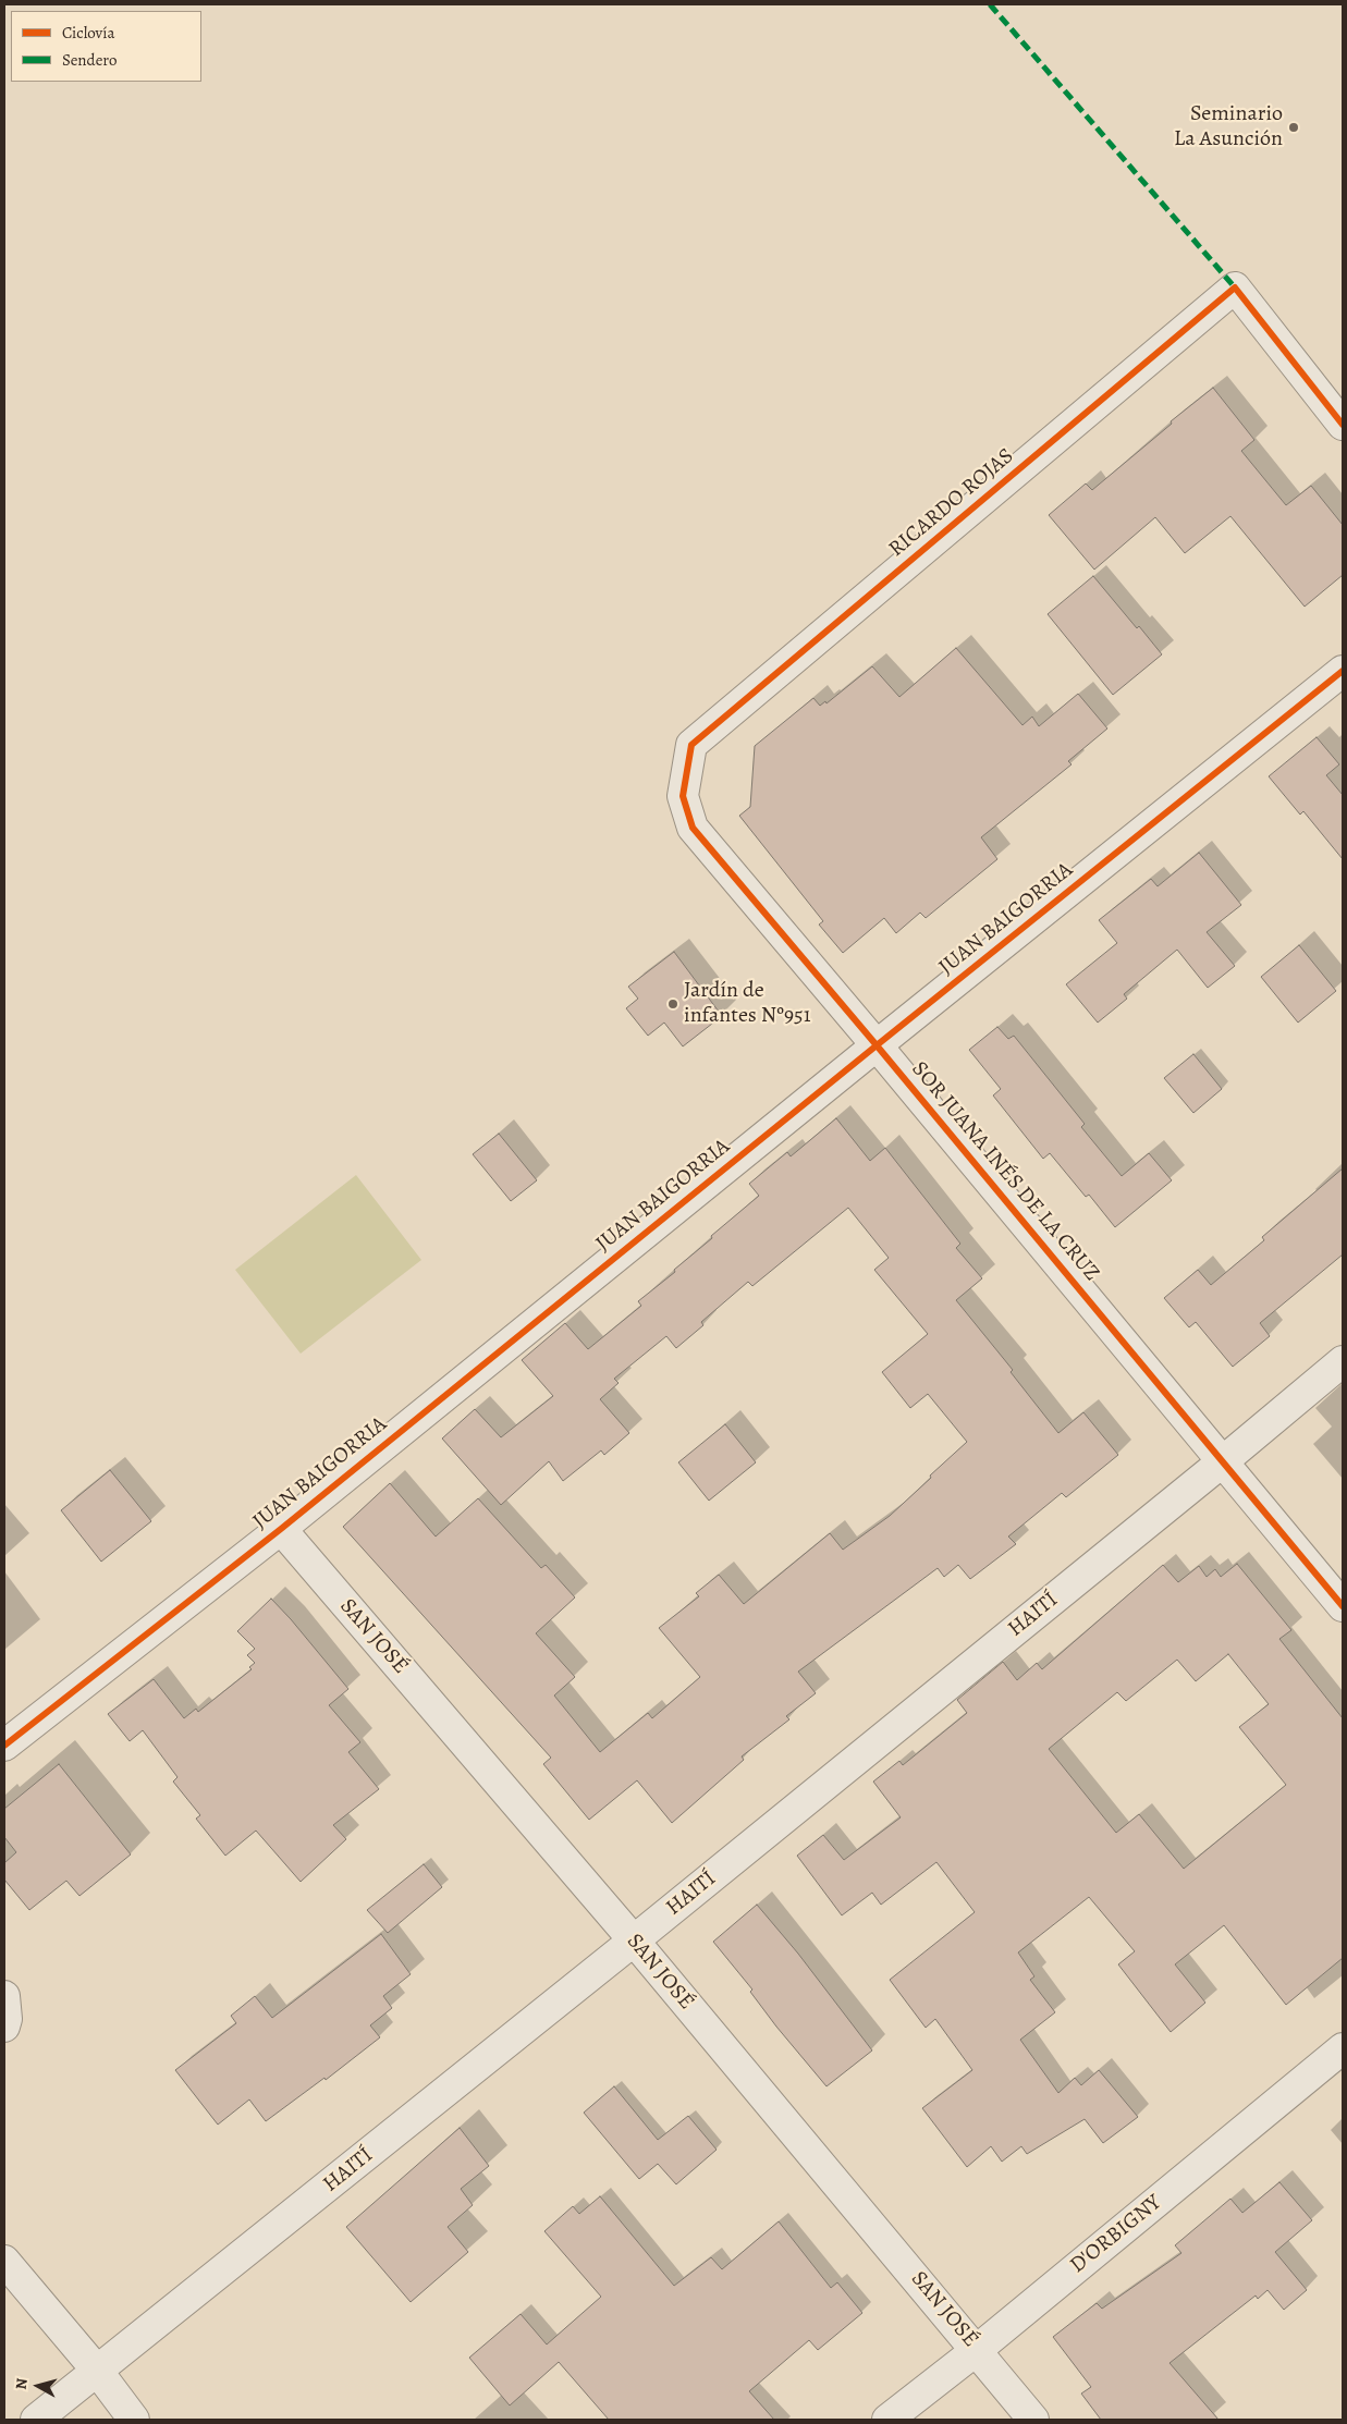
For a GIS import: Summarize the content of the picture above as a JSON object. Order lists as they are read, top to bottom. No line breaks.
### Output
{"streets":{"street":["RICARDO ROJAS","JUAN BAIGORRIA","SOR JUANA INÉS DE LA CRUZ","HAITÍ","SAN JOSÉ","D'ORBIGNY"]},"crossings":[["RICARDO ROJAS","SOR JUANA INÉS DE LA CRUZ"],["JUAN BAIGORRIA","SOR JUANA INÉS DE LA CRUZ"],["JUAN BAIGORRIA","SAN JOSÉ"],["SOR JUANA INÉS DE LA CRUZ","HAITÍ"],["HAITÍ","SAN JOSÉ"],["SAN JOSÉ","D'ORBIGNY"]],"places":["Seminario La Asunción","Jardín de infantes Nº951"],"legend":["Ciclovía","Sendero"],"north":"left"}
